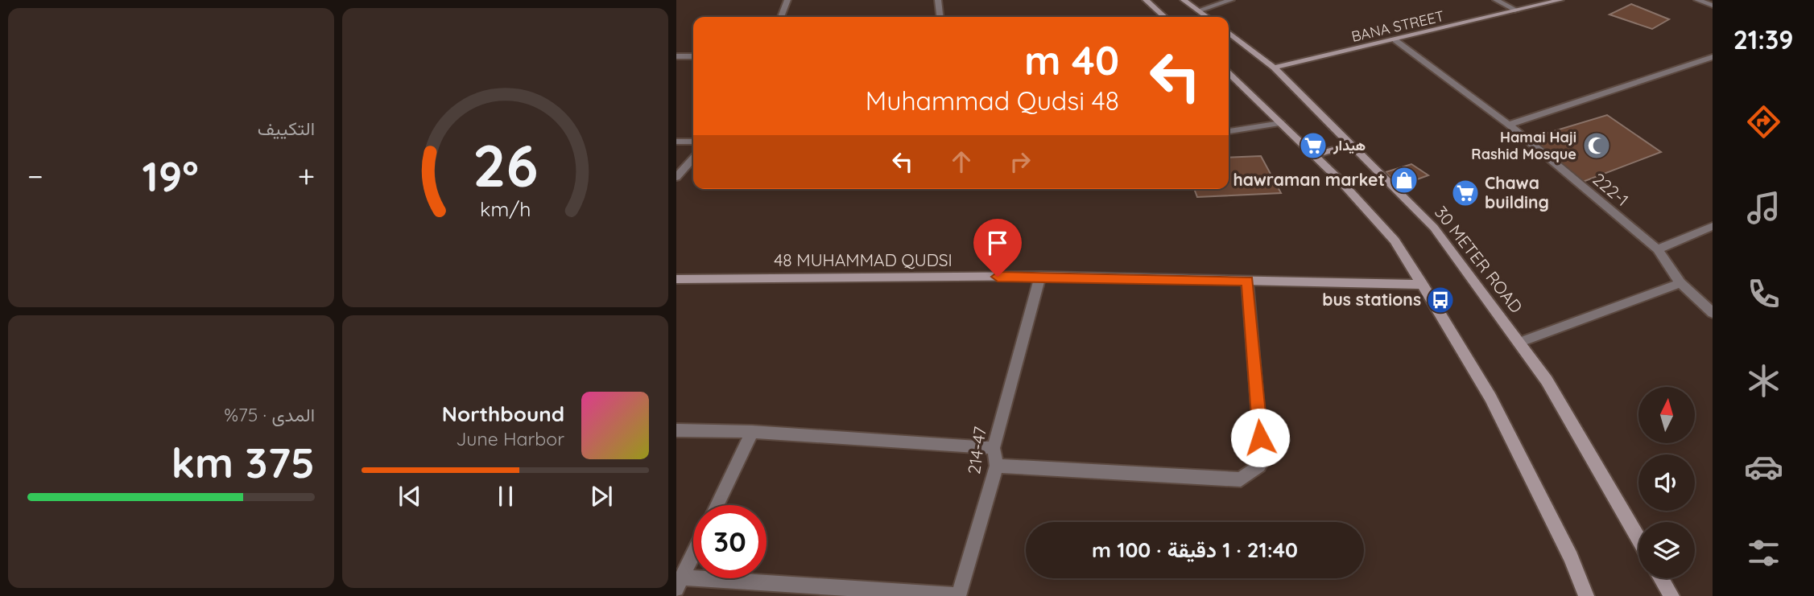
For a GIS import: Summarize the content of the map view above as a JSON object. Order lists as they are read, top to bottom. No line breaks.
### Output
{"streets":{"main road":["BANA STREET","30 METER ROAD","48 MUHAMMAD QUDSI"],"street":["222-1","214-47"]},"crossings":[["BANA STREET","222-1"],["BANA STREET","30 METER ROAD"],["48 MUHAMMAD QUDSI","214-47"]],"places":{"supermarket":["هيدار","Chawa building"],"mosque":["Hamai Haji Rashid Mosque"],"shop":["hawraman market"],"bus stop":["bus stations"]},"north":"top","page":{"tabs":"21:39","tile":["التكييف",["المدى · 75%","375 km"]],"turn":["40 m","48 Muhammad Qudsi"],"heat":["−","19°","+"],"song":["Northbound","June Harbor"],"limit":"30","trip":"21:40 · 1 دقيقة · 100 m","gauge":["26","km/h"]}}
